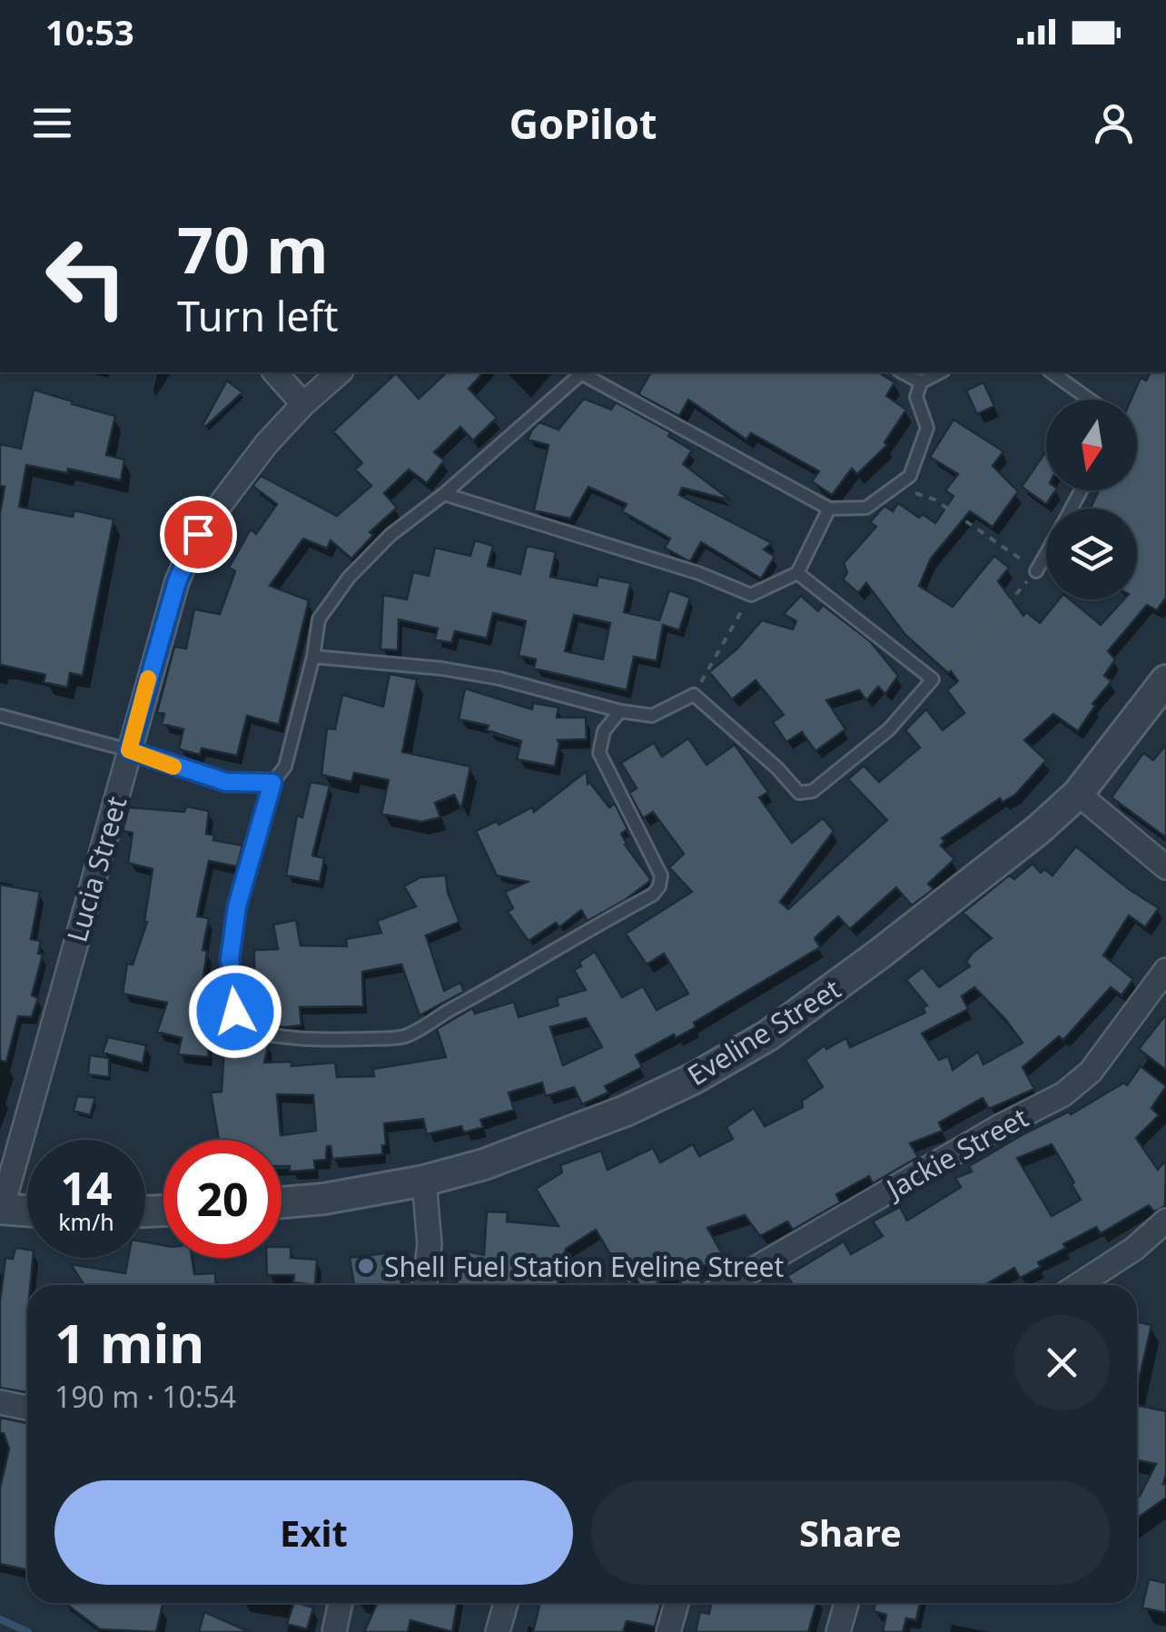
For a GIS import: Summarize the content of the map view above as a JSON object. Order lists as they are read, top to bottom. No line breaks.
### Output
{"streets":{"street":["Lucia Street","Eveline Street","Jackie Street"]},"places":["Shell Fuel Station Eveline Street"],"north":"bottom","page":{"status":"10:53","header":"GoPilot","turn":["70 m","Turn left"],"speed":"14 km/h","limit":"20","heading":["1 min","190 m · 10:54"],"buttons":["Exit","Share"]}}
